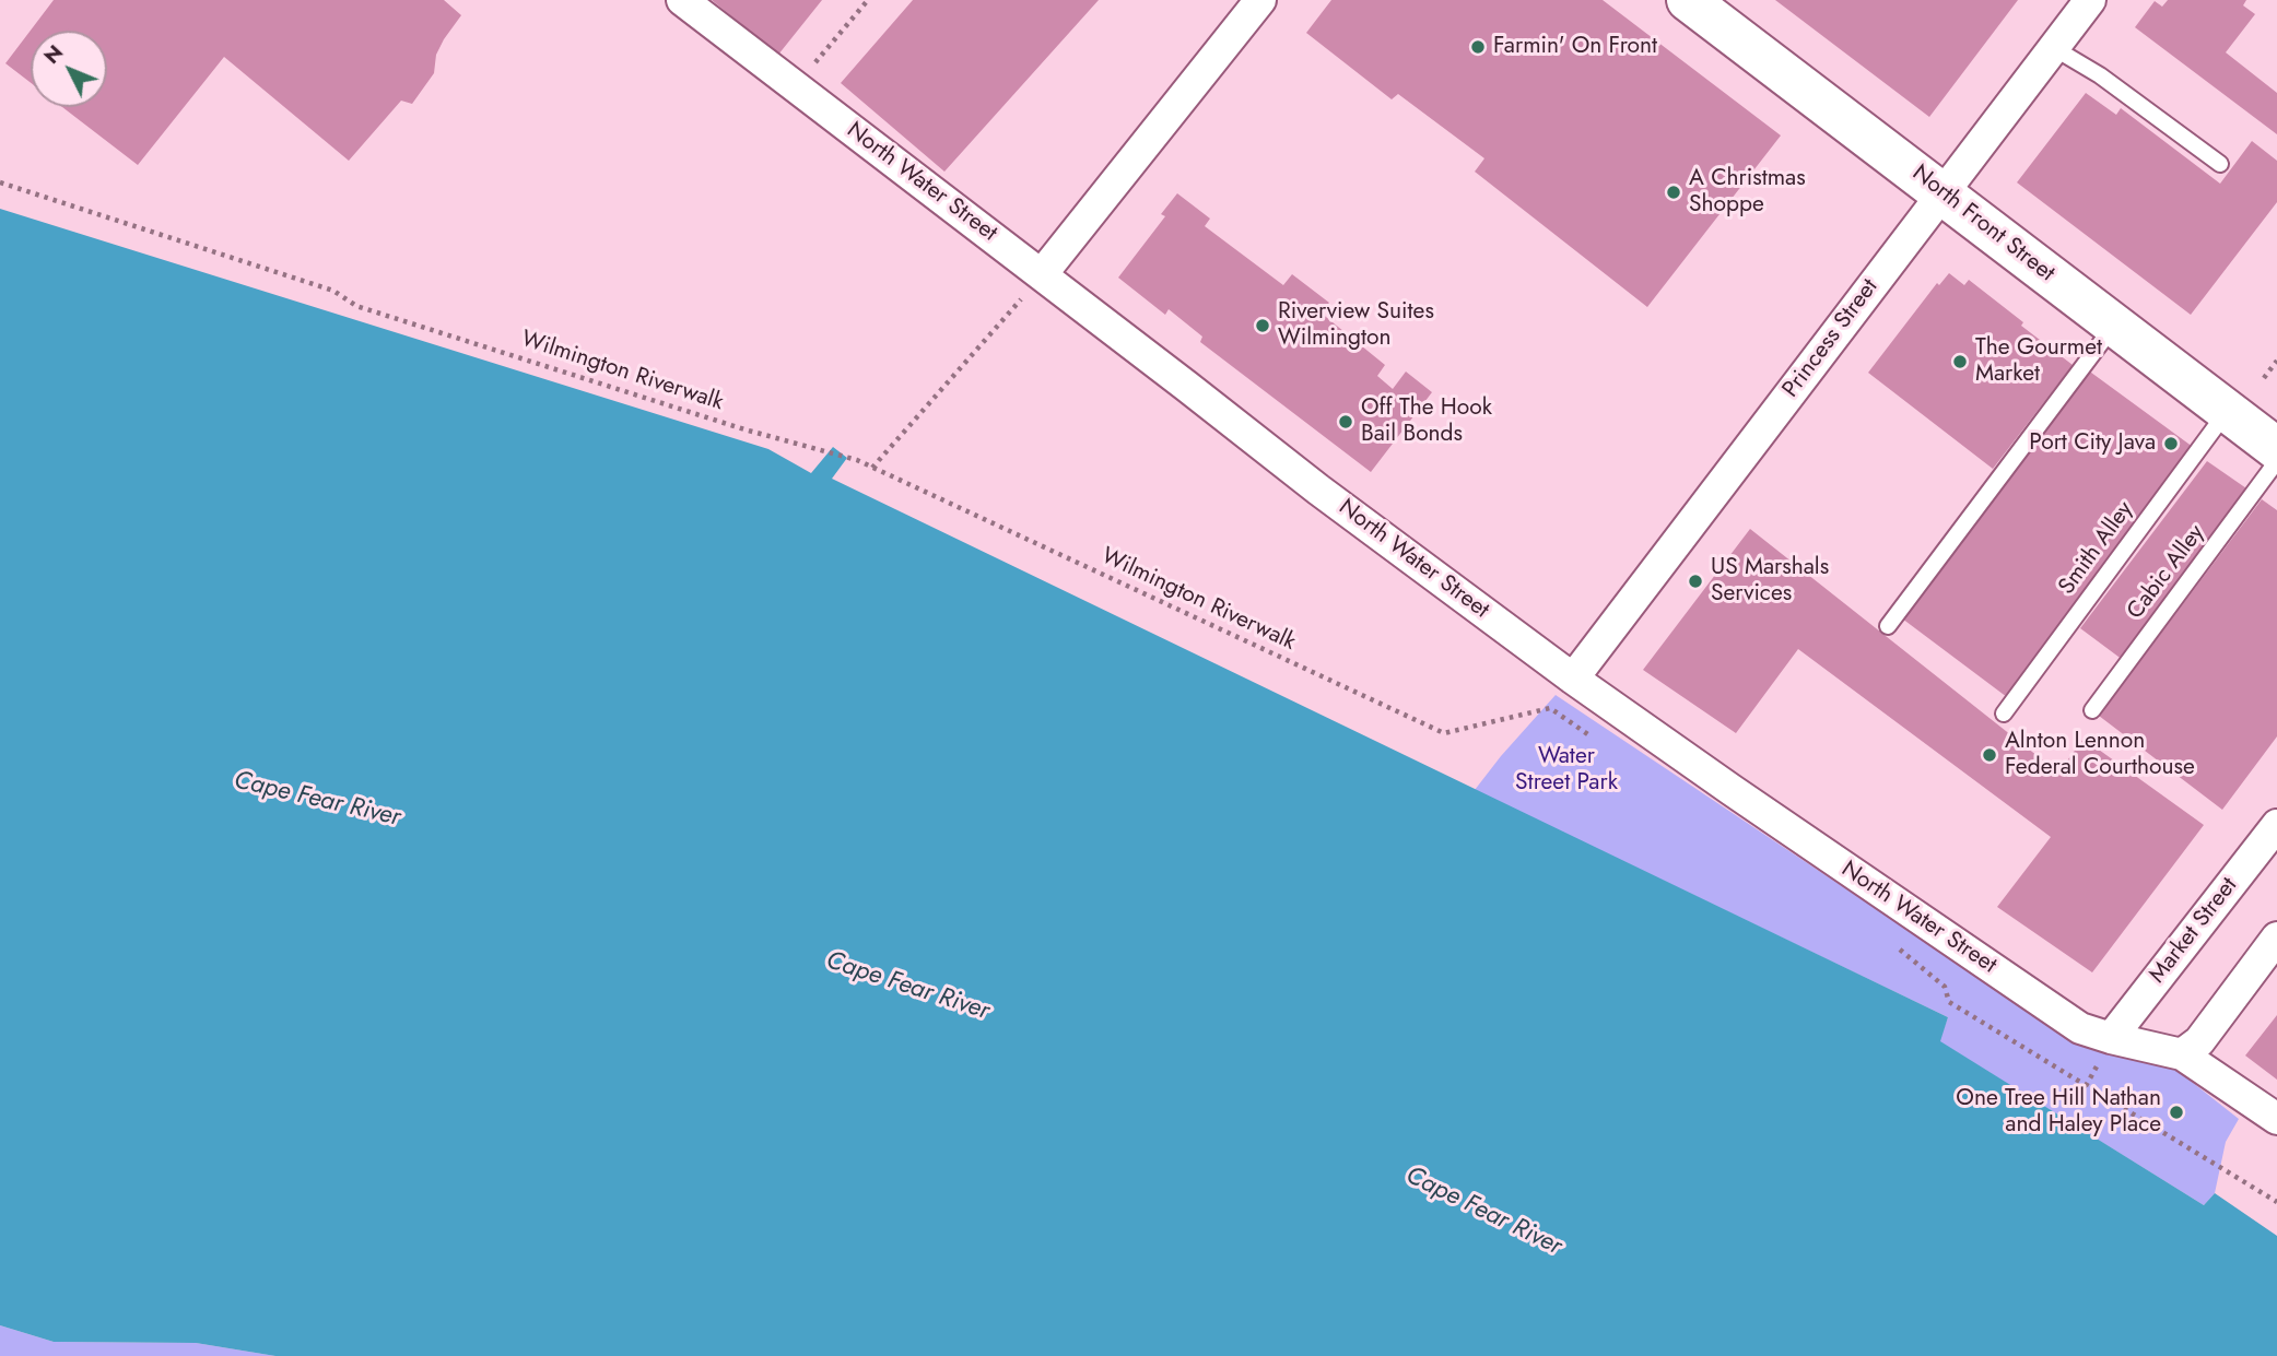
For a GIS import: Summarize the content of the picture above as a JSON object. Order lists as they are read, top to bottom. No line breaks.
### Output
{"streets":{"main road":["North Front Street"],"street":["North Water Street","Princess Street","Market Street"],"lane":["Smith Alley","Cabic Alley"],"path":["Wilmington Riverwalk"]},"crossings":[["North Water Street","Princess Street"],["North Water Street","Market Street"],["North Front Street","Princess Street"],["North Front Street","Smith Alley"]],"water":["Cape Fear River"],"parks":["Water Street Park"],"places":["Farmin' On Front","A Christmas Shoppe","Riverview Suites Wilmington","The Gourmet Market","Off The Hook Bail Bonds","Port City Java","US Marshals Services","Alnton Lennon Federal Courthouse","One Tree Hill Nathan and Haley Place"],"north":"top left"}
